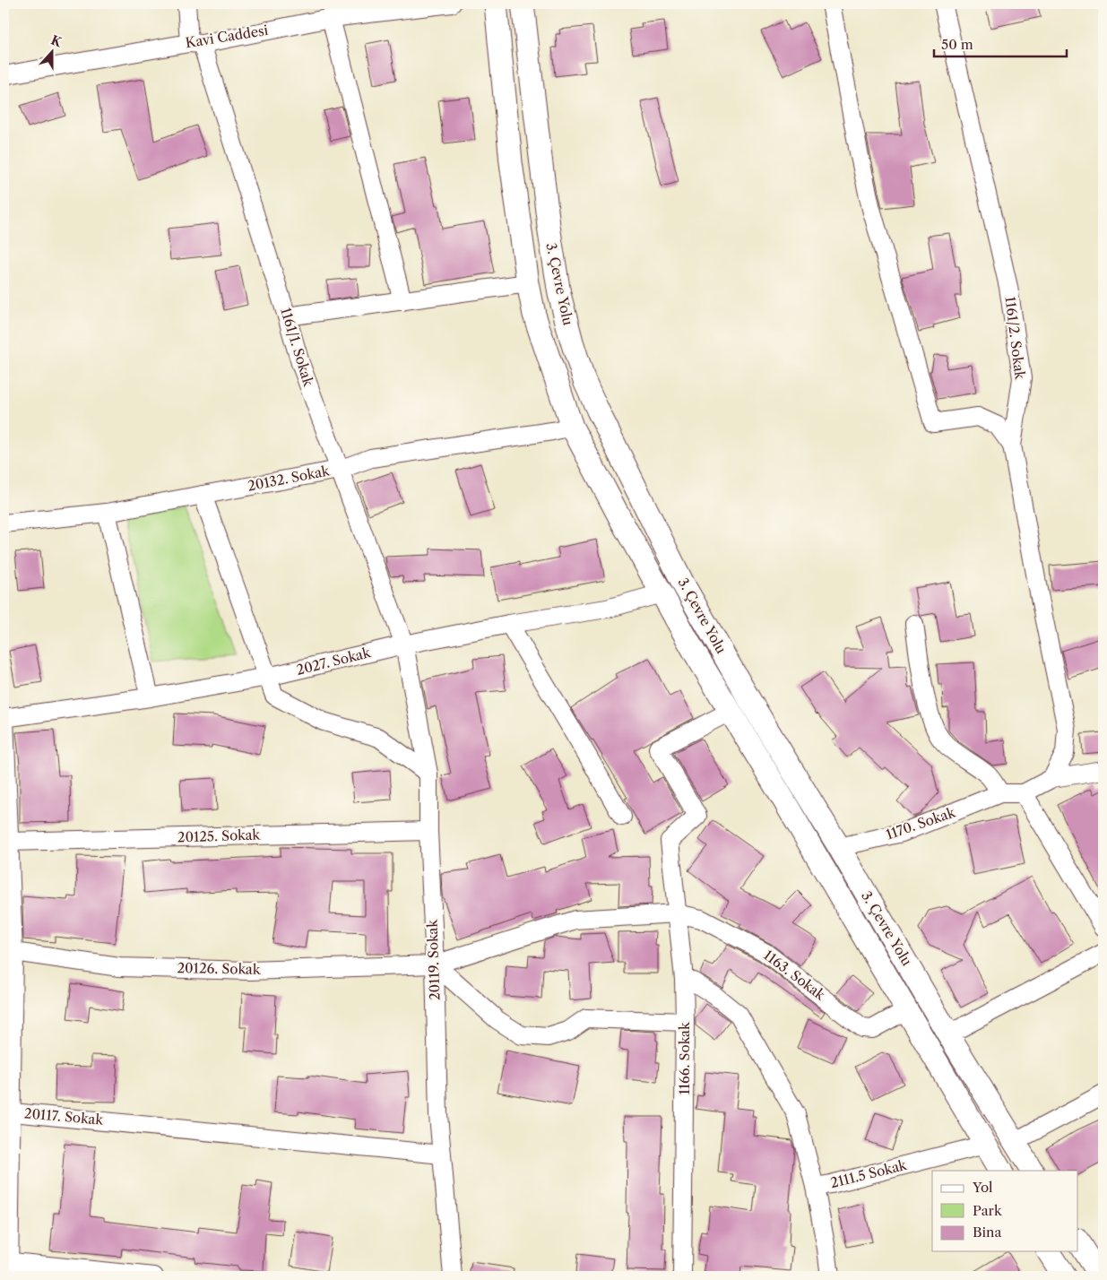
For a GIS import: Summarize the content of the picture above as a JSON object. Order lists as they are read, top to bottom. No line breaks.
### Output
{"streets":{"main road":["3. Çevre Yolu"],"street":["Kavi Caddesi","1161/2. Sokak","1161/1. Sokak","20132. Sokak","2027. Sokak","1170. Sokak","20125. Sokak","20119. Sokak","20126. Sokak","1163. Sokak","1166. Sokak","20117. Sokak","2111.5 Sokak"]},"crossings":[["Kavi Caddesi","1161/1. Sokak"],["3. Çevre Yolu","20132. Sokak"],["3. Çevre Yolu","2027. Sokak"],["3. Çevre Yolu","1170. Sokak"],["3. Çevre Yolu","1163. Sokak"],["3. Çevre Yolu","1166. Sokak"],["3. Çevre Yolu","2111.5 Sokak"],["1161/1. Sokak","20132. Sokak"],["1161/1. Sokak","2027. Sokak"],["1161/1. Sokak","20119. Sokak"],["2027. Sokak","20119. Sokak"],["20125. Sokak","20119. Sokak"],["20119. Sokak","20126. Sokak"],["20119. Sokak","1163. Sokak"],["20119. Sokak","20117. Sokak"],["20126. Sokak","1163. Sokak"],["1163. Sokak","1166. Sokak"]],"legend":["Yol","Park","Bina"],"scale_bar":"50 m","north":"top"}
